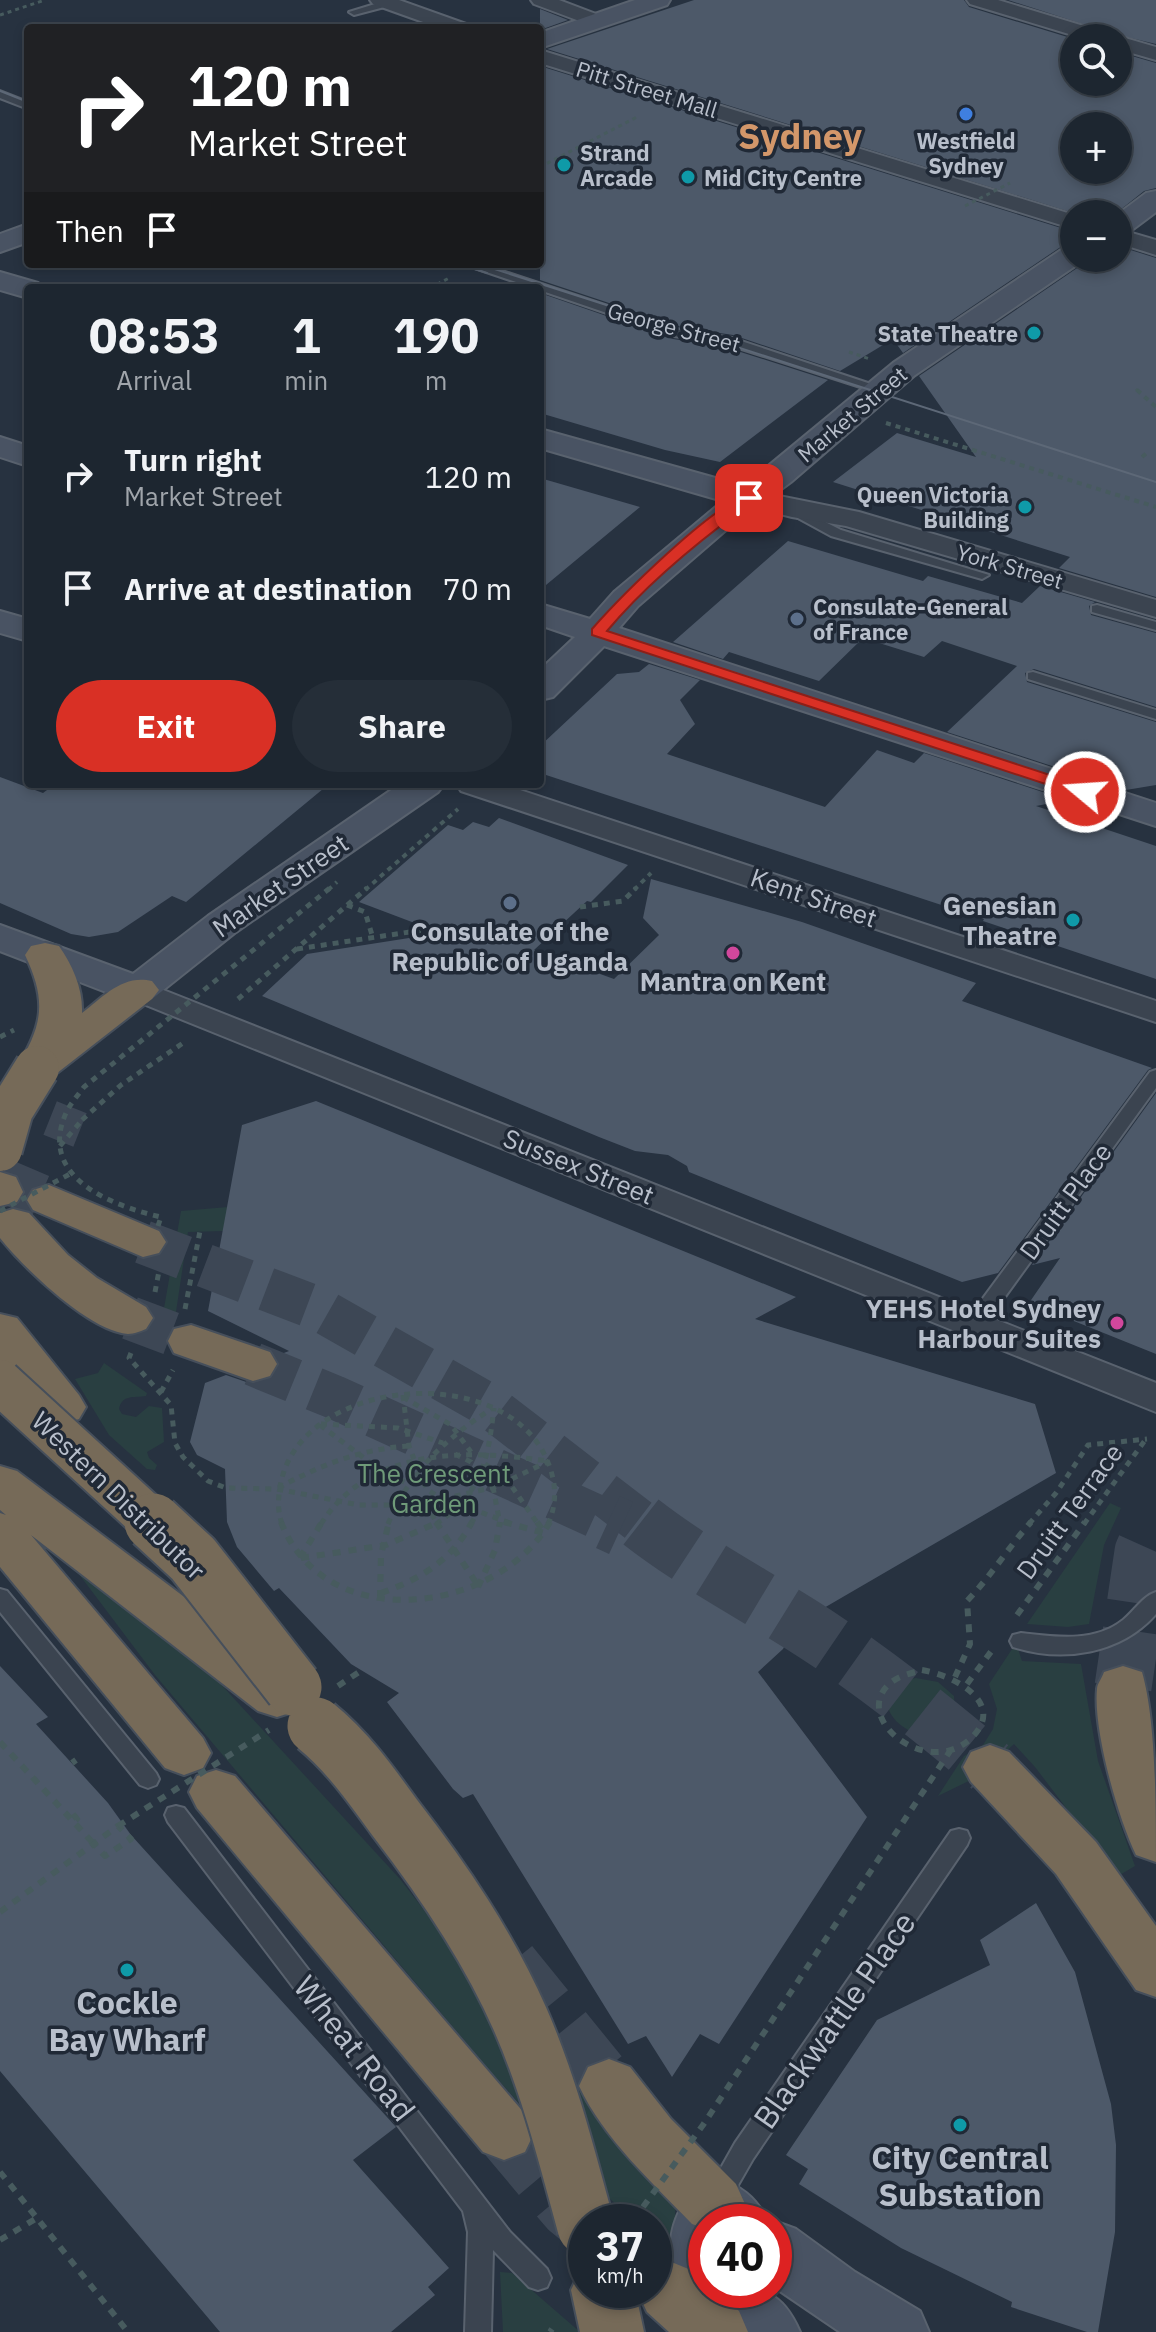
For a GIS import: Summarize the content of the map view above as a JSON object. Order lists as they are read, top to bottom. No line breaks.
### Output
{"streets":{"highway":["Western Distributor"],"street":["Pitt Street Mall","Market Street","York Street","Kent Street","Sussex Street"],"lane":["George Street","Druitt Place","Blackwattle Place","Wheat Road"],"path":["Druitt Terrace"]},"crossings":[["George Street","Market Street"],["Market Street","York Street"],["Market Street","Sussex Street"],["Sussex Street","Druitt Place"]],"districts":["Sydney"],"parks":["The Crescent Garden"],"places":["Westfield Sydney","Strand Arcade","Mid City Centre","State Theatre","Queen Victoria Building","Consulate-General of France","Consulate of the Republic of Uganda","Genesian Theatre","Mantra on Kent","YEHS Hotel Sydney Harbour Suites","Cockle Bay Wharf","City Central Substation"],"page":{"map_buttons":["+","−"],"turn":["120 m","Market Street"],"then":"Then","eta":["08:53","Arrival","1","min","190","m"],"list":[{"name":"Turn right","note":"Market Street","value":"120 m"},{"name":"Arrive at destination","value":"70 m"}],"buttons":["Exit","Share"],"speed":"37 km/h","limit":"40"}}
